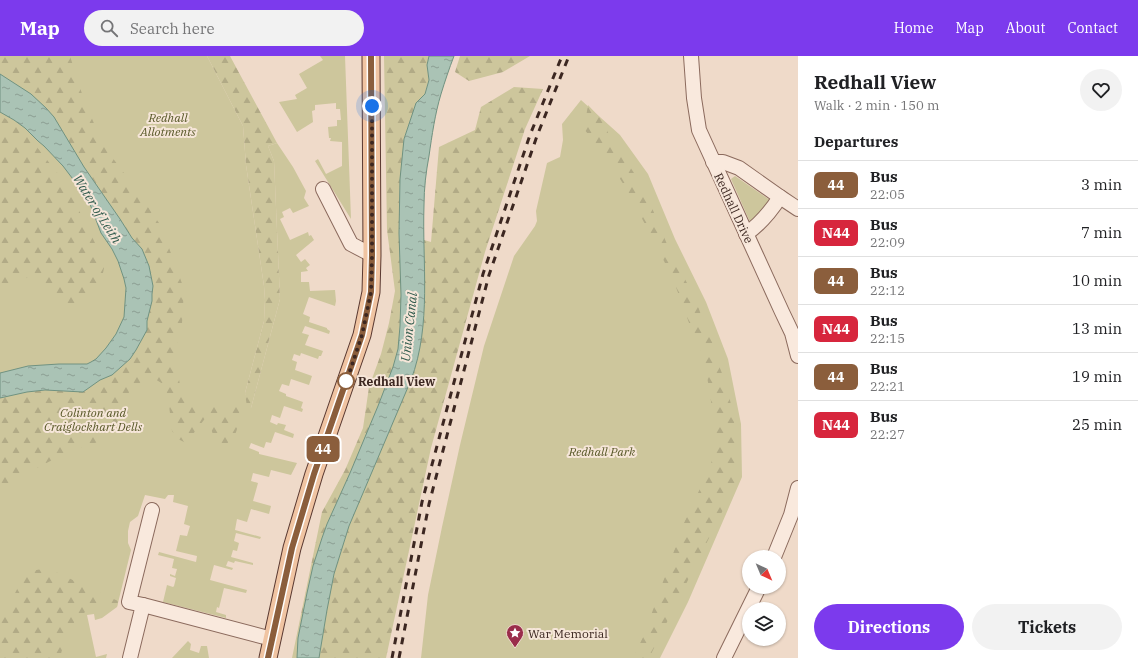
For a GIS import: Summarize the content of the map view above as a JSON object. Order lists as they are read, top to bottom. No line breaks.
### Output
{"streets":{"street":["Redhall Drive"]},"water":["Water of Leith","Union Canal"],"parks":["Redhall Allotments","Colinton and Craiglockhart Dells","Redhall Park"],"places":{"other":["Redhall View"],"place":["War Memorial"]},"lines":["bus line 44"],"north":"bottom right","page":{"header":"Map","search":"Search here","nav":["Home","Map","About","Contact"],"on_map":"44","heading":[["Redhall View","Walk · 2 min · 150 m"],"Departures"],"list":[{"mark":"44","name":"Bus","note":"22:05","value":"3 min"},{"mark":"N44","name":"Bus","note":"22:09","value":"7 min"},{"mark":"44","name":"Bus","note":"22:12","value":"10 min"},{"mark":"N44","name":"Bus","note":"22:15","value":"13 min"},{"mark":"44","name":"Bus","note":"22:21","value":"19 min"},{"mark":"N44","name":"Bus","note":"22:27","value":"25 min"}],"buttons":["Directions","Tickets"]}}
